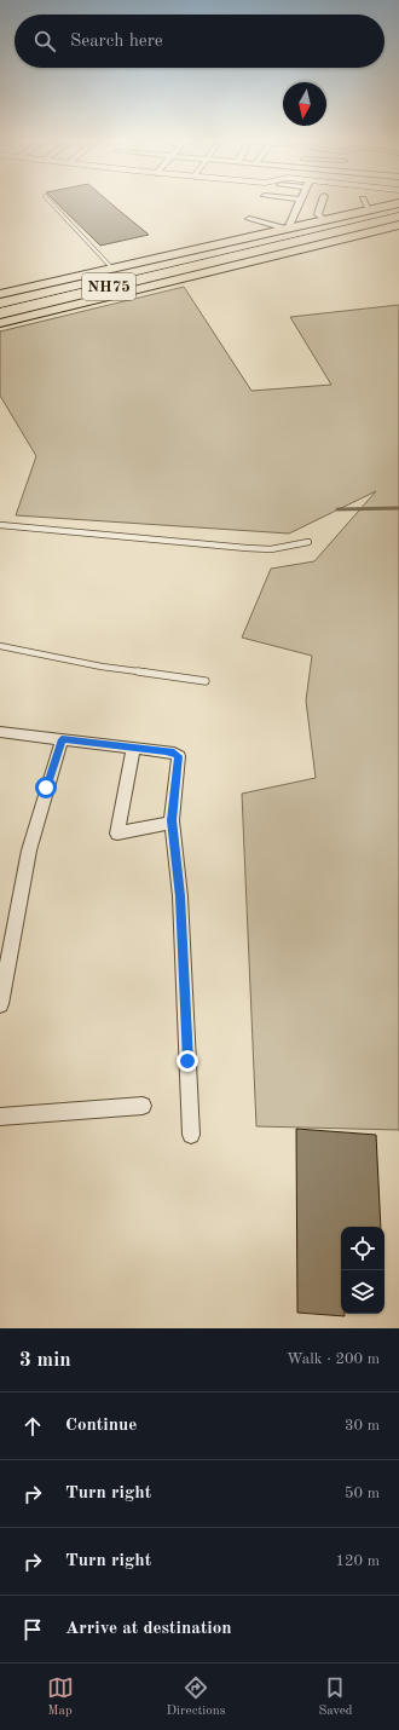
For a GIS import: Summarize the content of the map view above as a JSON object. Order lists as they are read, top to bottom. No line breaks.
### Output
{"streets":{"highway":["NH75"]},"north":"bottom","page":{"search":"Search here","heading":["3 min","Walk · 200 m"],"list":[["Continue","30 m"],["Turn right","50 m"],["Turn right","120 m"],"Arrive at destination"],"nav":["Map","Directions","Saved"]}}
